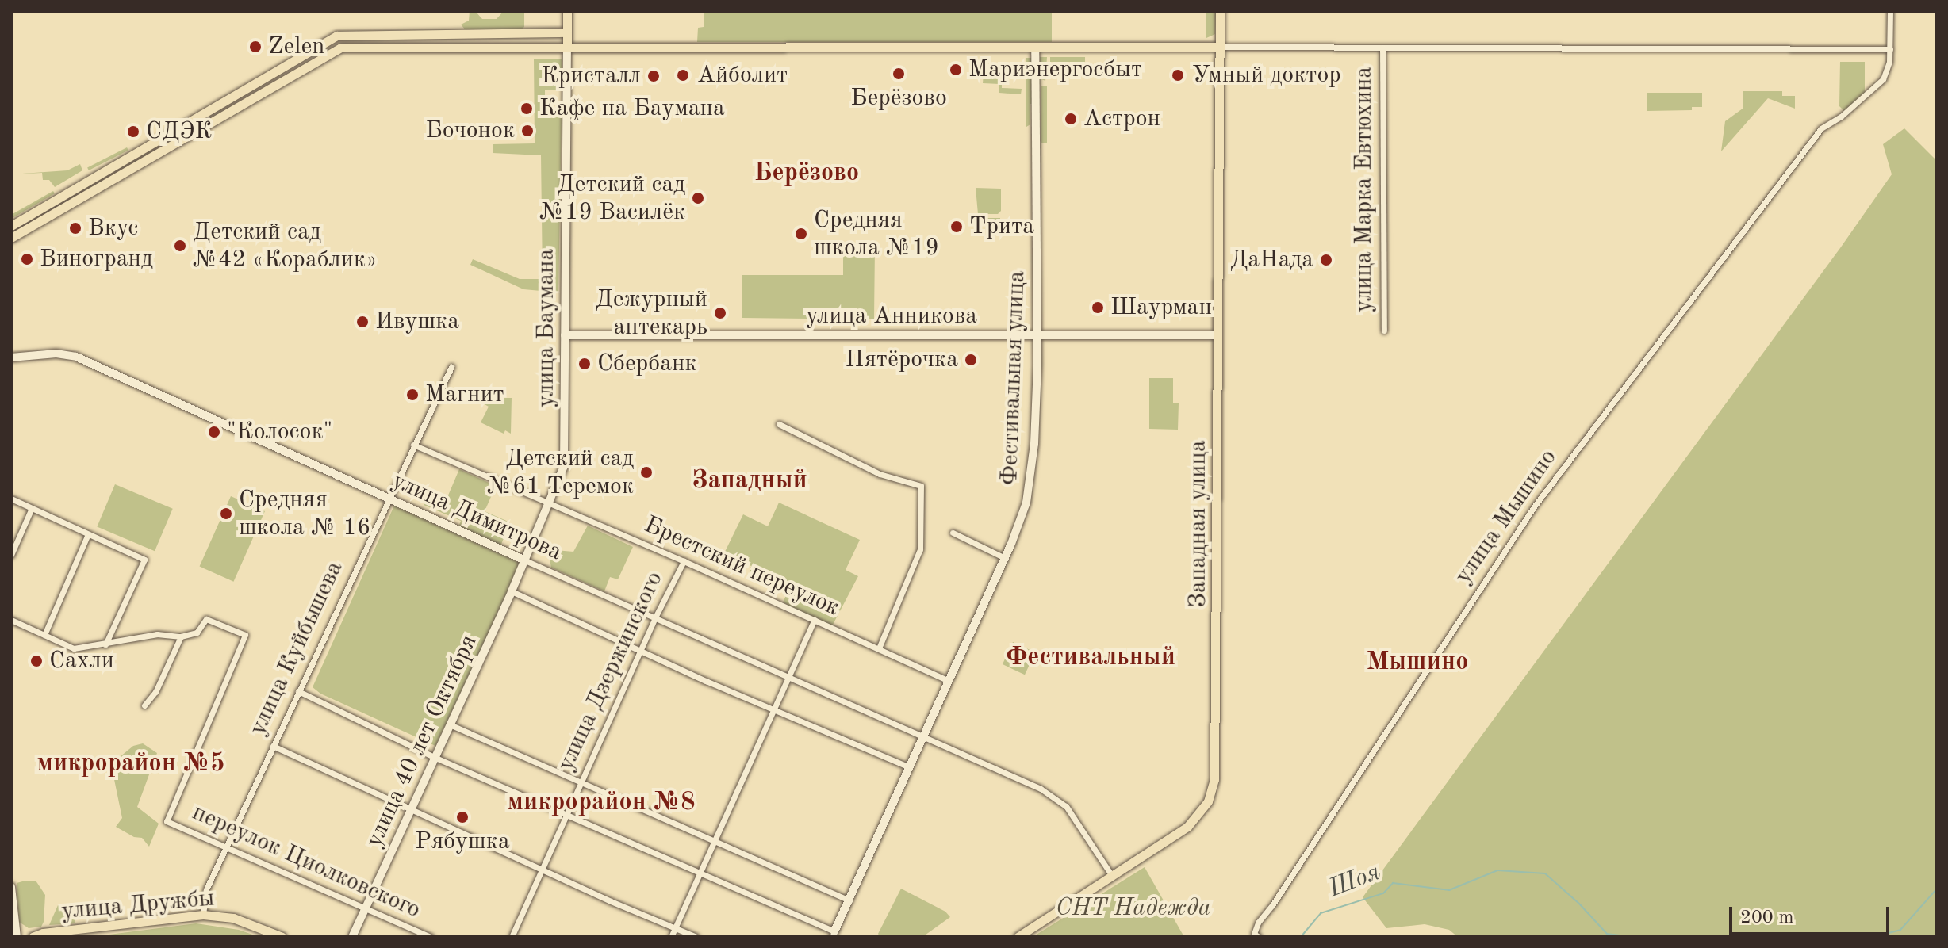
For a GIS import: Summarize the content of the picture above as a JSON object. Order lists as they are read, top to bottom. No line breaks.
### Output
{"streets":{"main road":["улица Баумана","Западная улица","улица Дружбы"],"street":["улица Марка Евтюхина","улица Анникова","Фестивальная улица","улица Димитрова","улица Мышино","Брестский переулок","улица Куйбышева","улица Дзержинского","улица 40 лет Октября","переулок Циолковского"]},"crossings":[["улица Анникова","улица Баумана"],["улица Анникова","Фестивальная улица"],["улица Анникова","Западная улица"],["улица Баумана","улица Димитрова"],["улица Баумана","Брестский переулок"],["улица Баумана","улица 40 лет Октября"],["Фестивальная улица","улица Димитрова"],["Фестивальная улица","Брестский переулок"],["улица Димитрова","Западная улица"],["улица Димитрова","улица Куйбышева"],["улица Димитрова","улица Дзержинского"],["улица Димитрова","улица 40 лет Октября"],["Брестский переулок","улица Куйбышева"],["Брестский переулок","улица Дзержинского"],["улица Куйбышева","переулок Циолковского"],["улица Куйбышева","улица Дружбы"],["улица 40 лет Октября","переулок Циолковского"]],"districts":["Берёзово","Западный","Фестивальный","Мышино","микрорайон №5","микрорайон №8"],"water":["Шоя"],"parks":["СНТ Надежда"],"places":["Zelen","Мариэнергосбыт","Берёзово","Айболит","Умный доктор","Кристалл","Кафе на Баумана","Астрон","Бочонок","СДЭК","Детский сад №19 Василёк","Трита","Вкус","Средняя школа №19","Детский сад №42 «Кораблик»","Виногранд","ДаНада","Шаурман","Дежурный аптекарь","Ивушка","Пятёрочка","Сбербанк","Магнит","\"Колосок\"","Детский сад №61 Теремок","Средняя школа № 16","Сахли","Рябушка"],"scale_bar":"200 m"}
